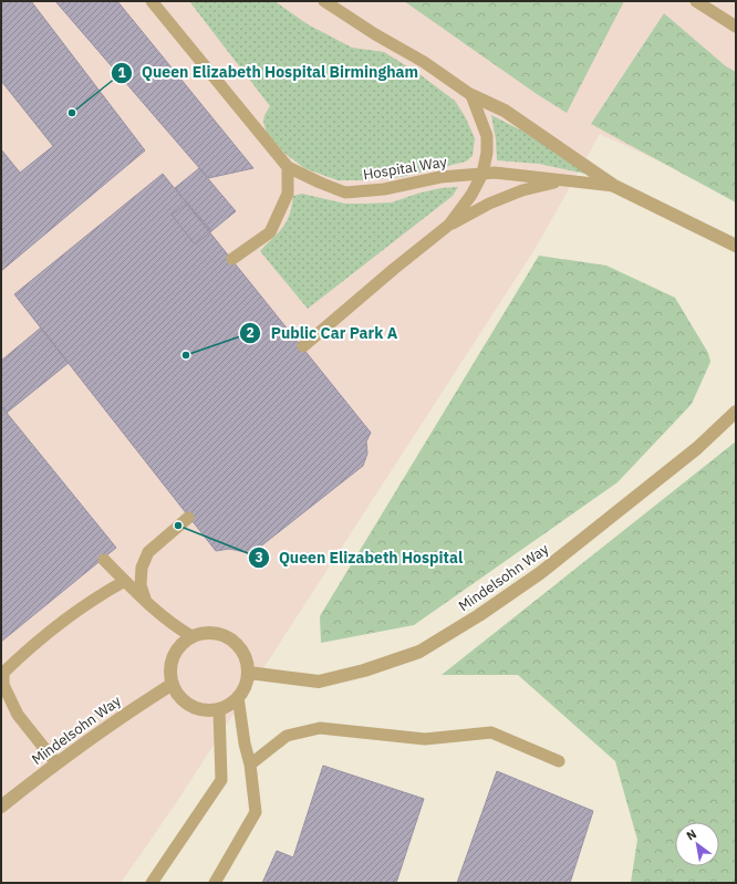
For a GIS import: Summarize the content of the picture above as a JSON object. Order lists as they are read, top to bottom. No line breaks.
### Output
{"streets":{"street":["Hospital Way","Mindelsohn Way"]},"places":["Queen Elizabeth Hospital Birmingham","Public Car Park A","Queen Elizabeth Hospital"],"north":"top left"}
